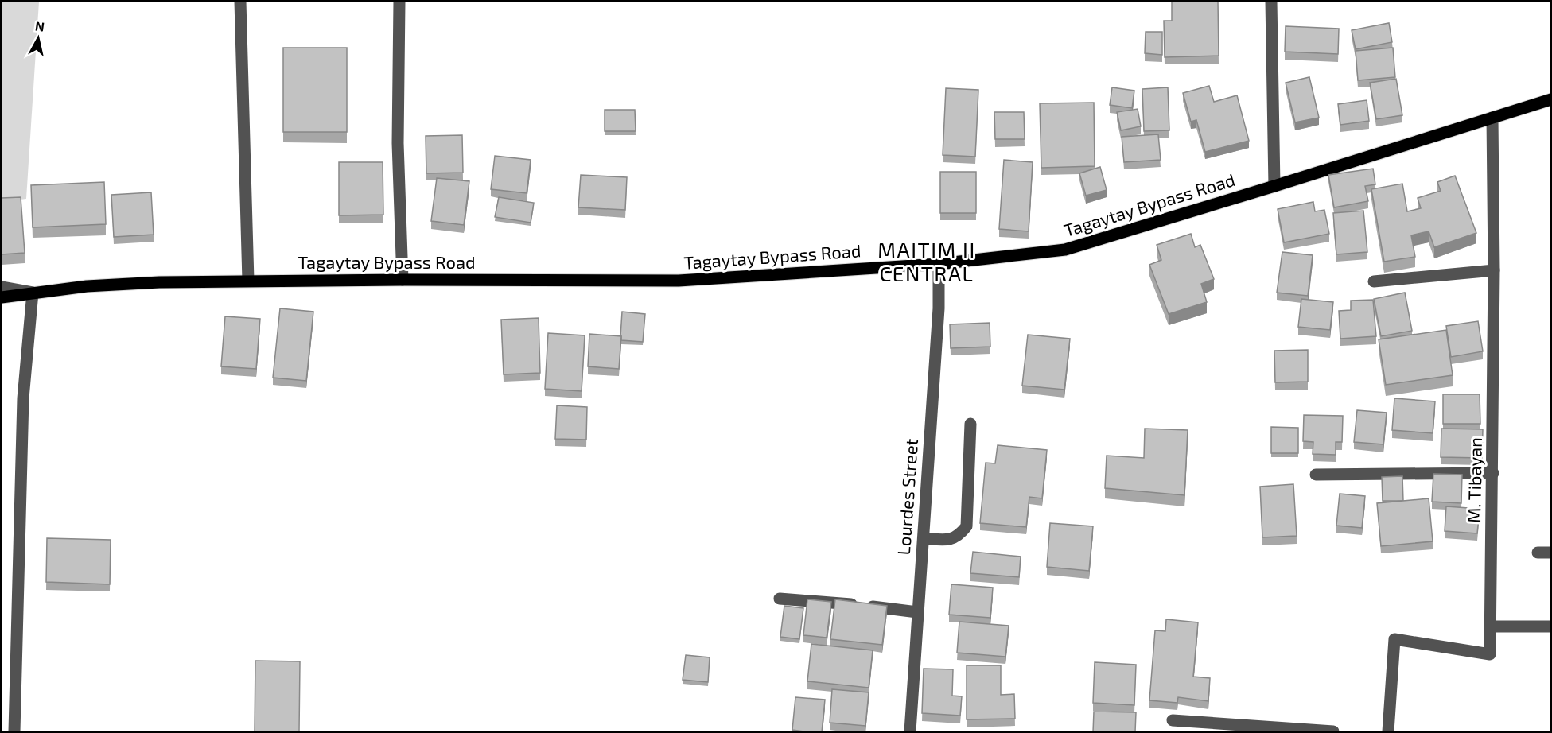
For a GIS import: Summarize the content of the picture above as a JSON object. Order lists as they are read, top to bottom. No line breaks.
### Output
{"streets":{"main road":["Tagaytay Bypass Road"],"street":["M. Tibayan","Lourdes Street"]},"crossings":[["Tagaytay Bypass Road","M. Tibayan"],["Tagaytay Bypass Road","Lourdes Street"]],"districts":["MAITIM II CENTRAL"],"north":"top"}
